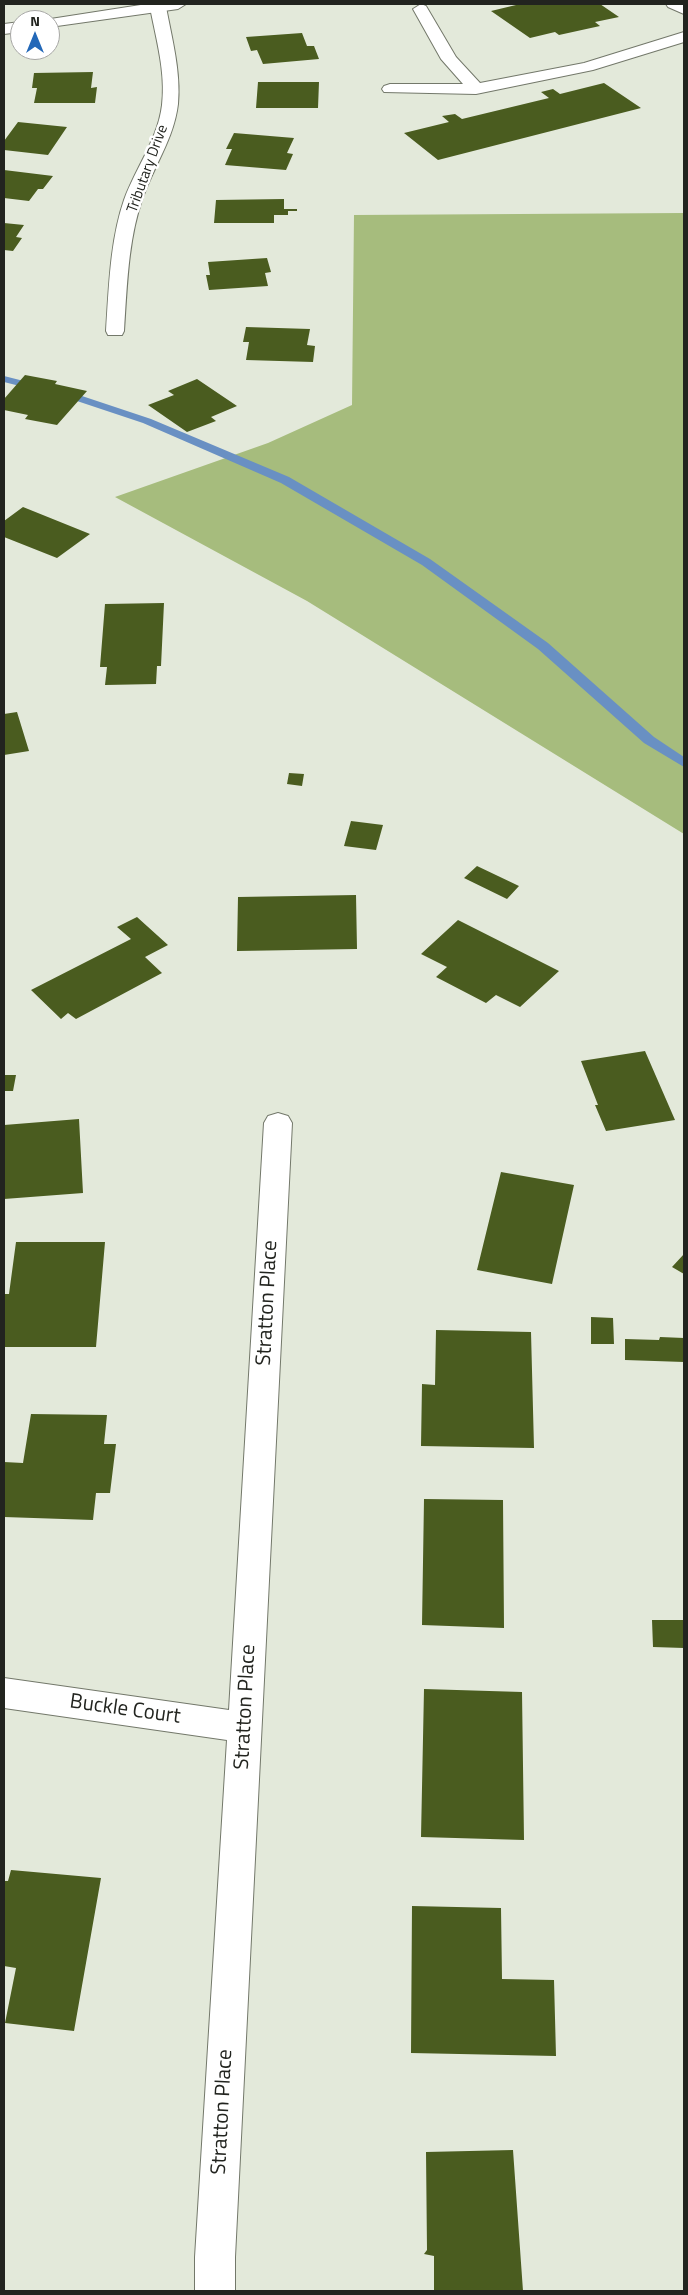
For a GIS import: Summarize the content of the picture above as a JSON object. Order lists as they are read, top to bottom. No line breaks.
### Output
{"streets":{"street":["Tributary Drive","Stratton Place","Buckle Court"]},"crossings":[["Stratton Place","Buckle Court"]],"north":"top"}
